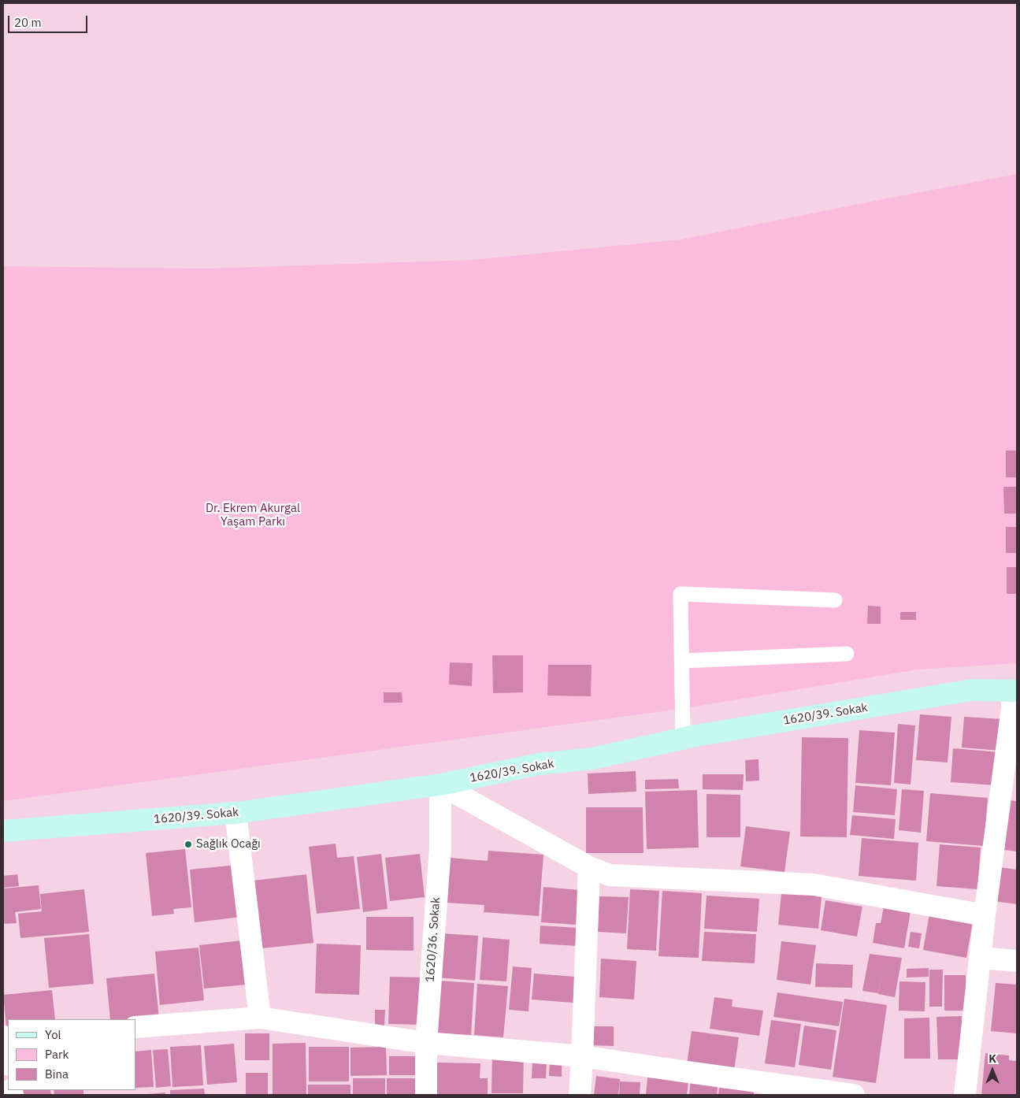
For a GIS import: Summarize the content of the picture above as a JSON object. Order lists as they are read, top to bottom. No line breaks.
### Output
{"streets":{"main road":["1620/39. Sokak"],"street":["1620/36. Sokak"]},"crossings":[["1620/39. Sokak","1620/36. Sokak"]],"parks":["Dr. Ekrem Akurgal Yaşam Parkı"],"places":["Sağlık Ocağı"],"legend":["Yol","Park","Bina"],"scale_bar":"20 m","north":"top"}
